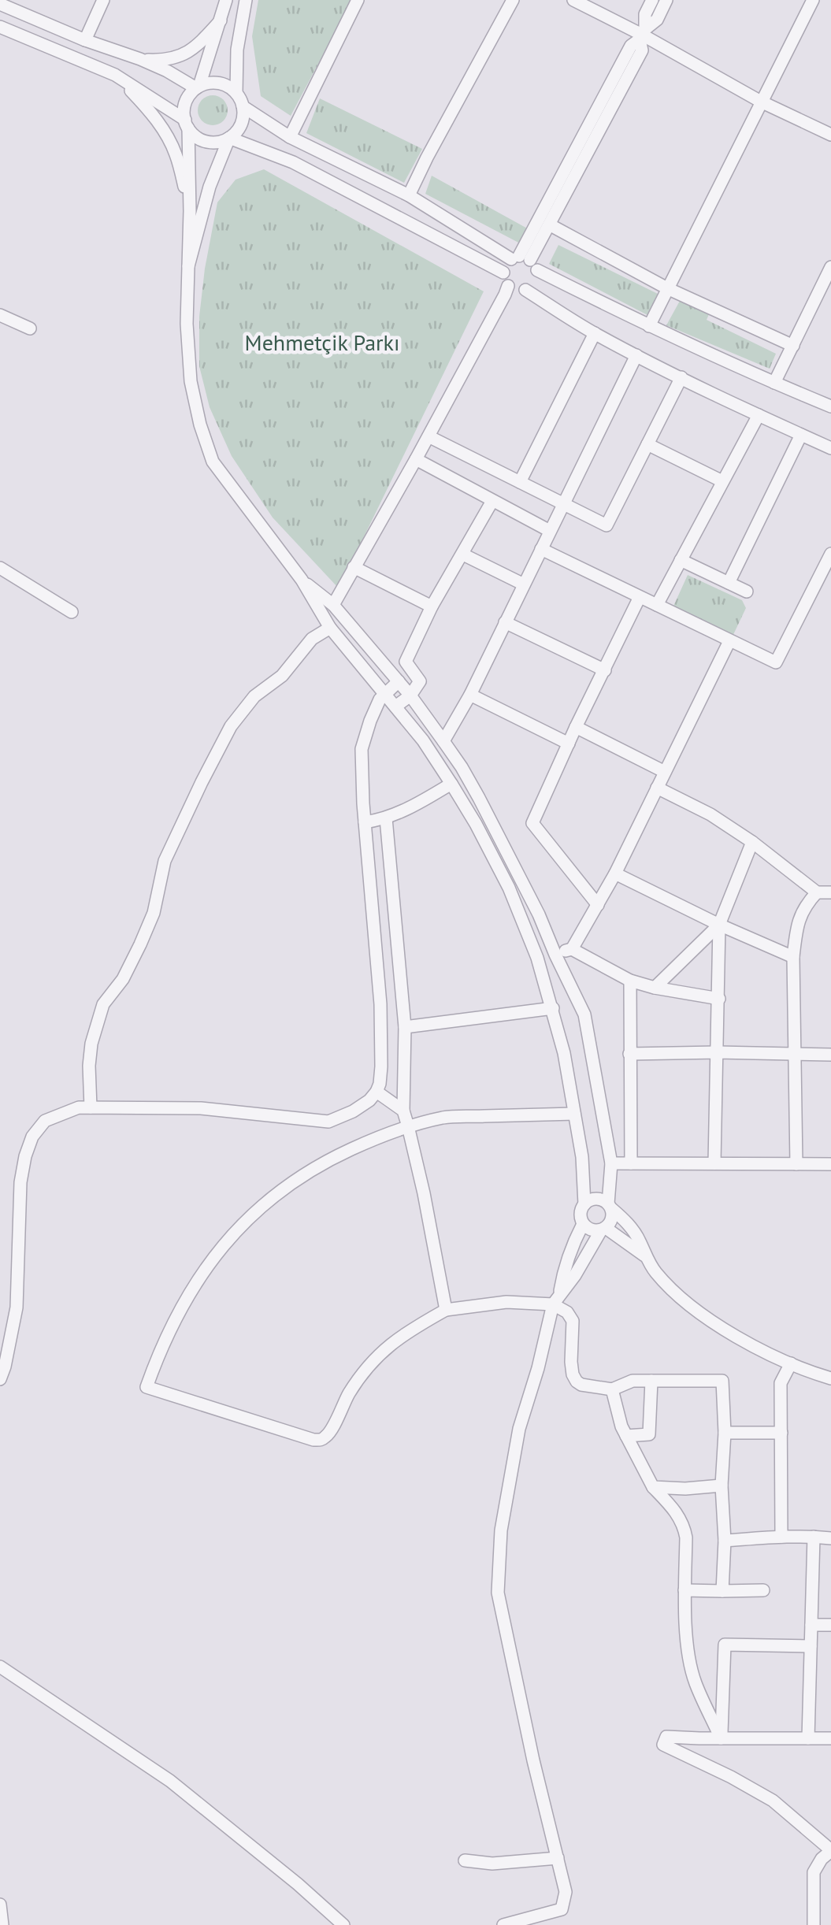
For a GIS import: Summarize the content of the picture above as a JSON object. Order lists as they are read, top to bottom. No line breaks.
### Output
{"parks":["Mehmetçik Parkı"]}
